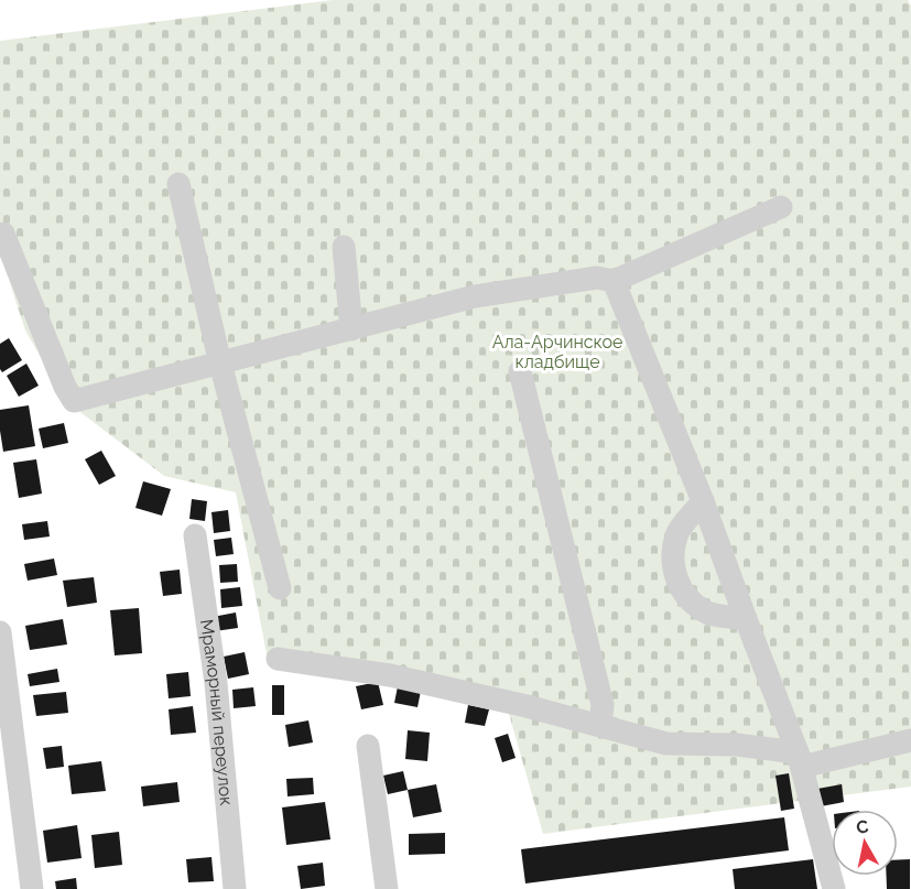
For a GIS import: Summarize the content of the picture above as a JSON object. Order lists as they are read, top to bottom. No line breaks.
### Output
{"streets":{"street":["Мраморный переулок"]},"parks":["Ала-Арчинское кладбище"],"north":"top"}
